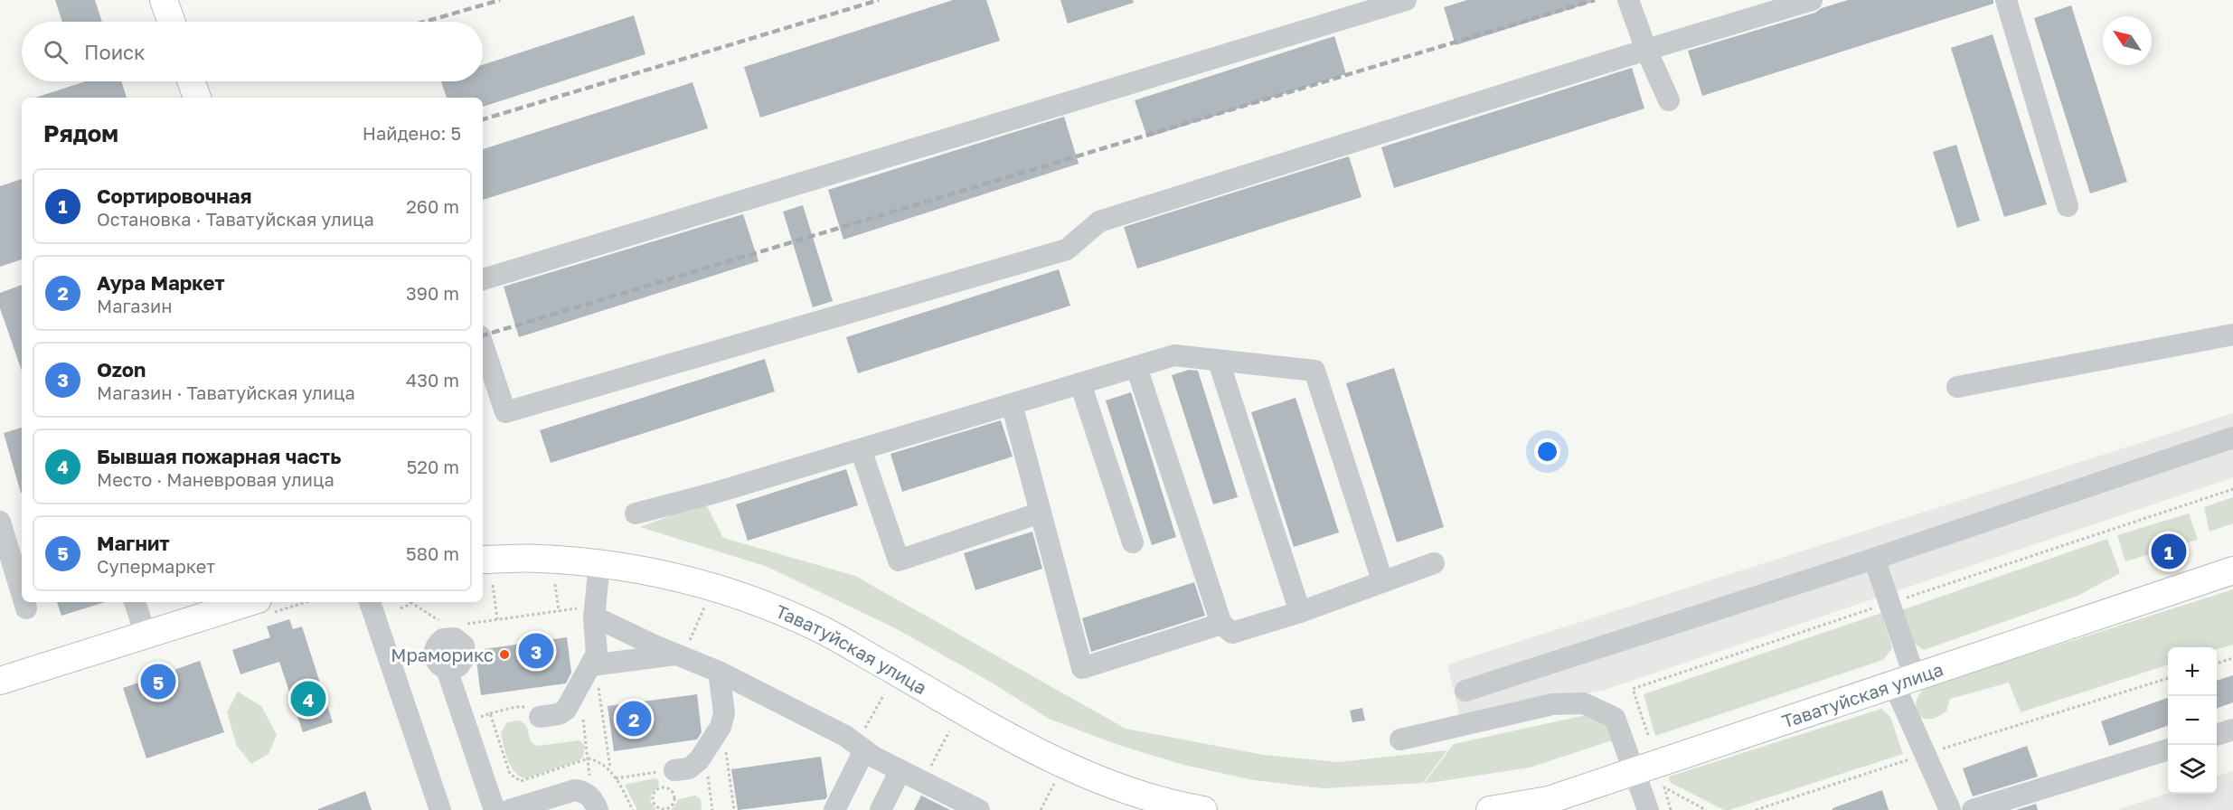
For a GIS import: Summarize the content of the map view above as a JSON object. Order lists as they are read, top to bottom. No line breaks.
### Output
{"streets":{"main road":["Таватуйская улица"]},"places":["Мраморикс"],"north":"top left","page":{"search":"Поиск","heading":["Рядом","Найдено: 5"],"list":[{"mark":"1","name":"Сортировочная","note":"Остановка · Таватуйская улица","value":"260 m"},{"mark":"2","name":"Аура Маркет","note":"Магазин","value":"390 m"},{"mark":"3","name":"Ozon","note":"Магазин · Таватуйская улица","value":"430 m"},{"mark":"4","name":"Бывшая пожарная часть","note":"Место · Маневровая улица","value":"520 m"},{"mark":"5","name":"Магнит","note":"Супермаркет","value":"580 m"}],"pins":["1","3","5","4","2"],"map_buttons":["+","−"]}}
